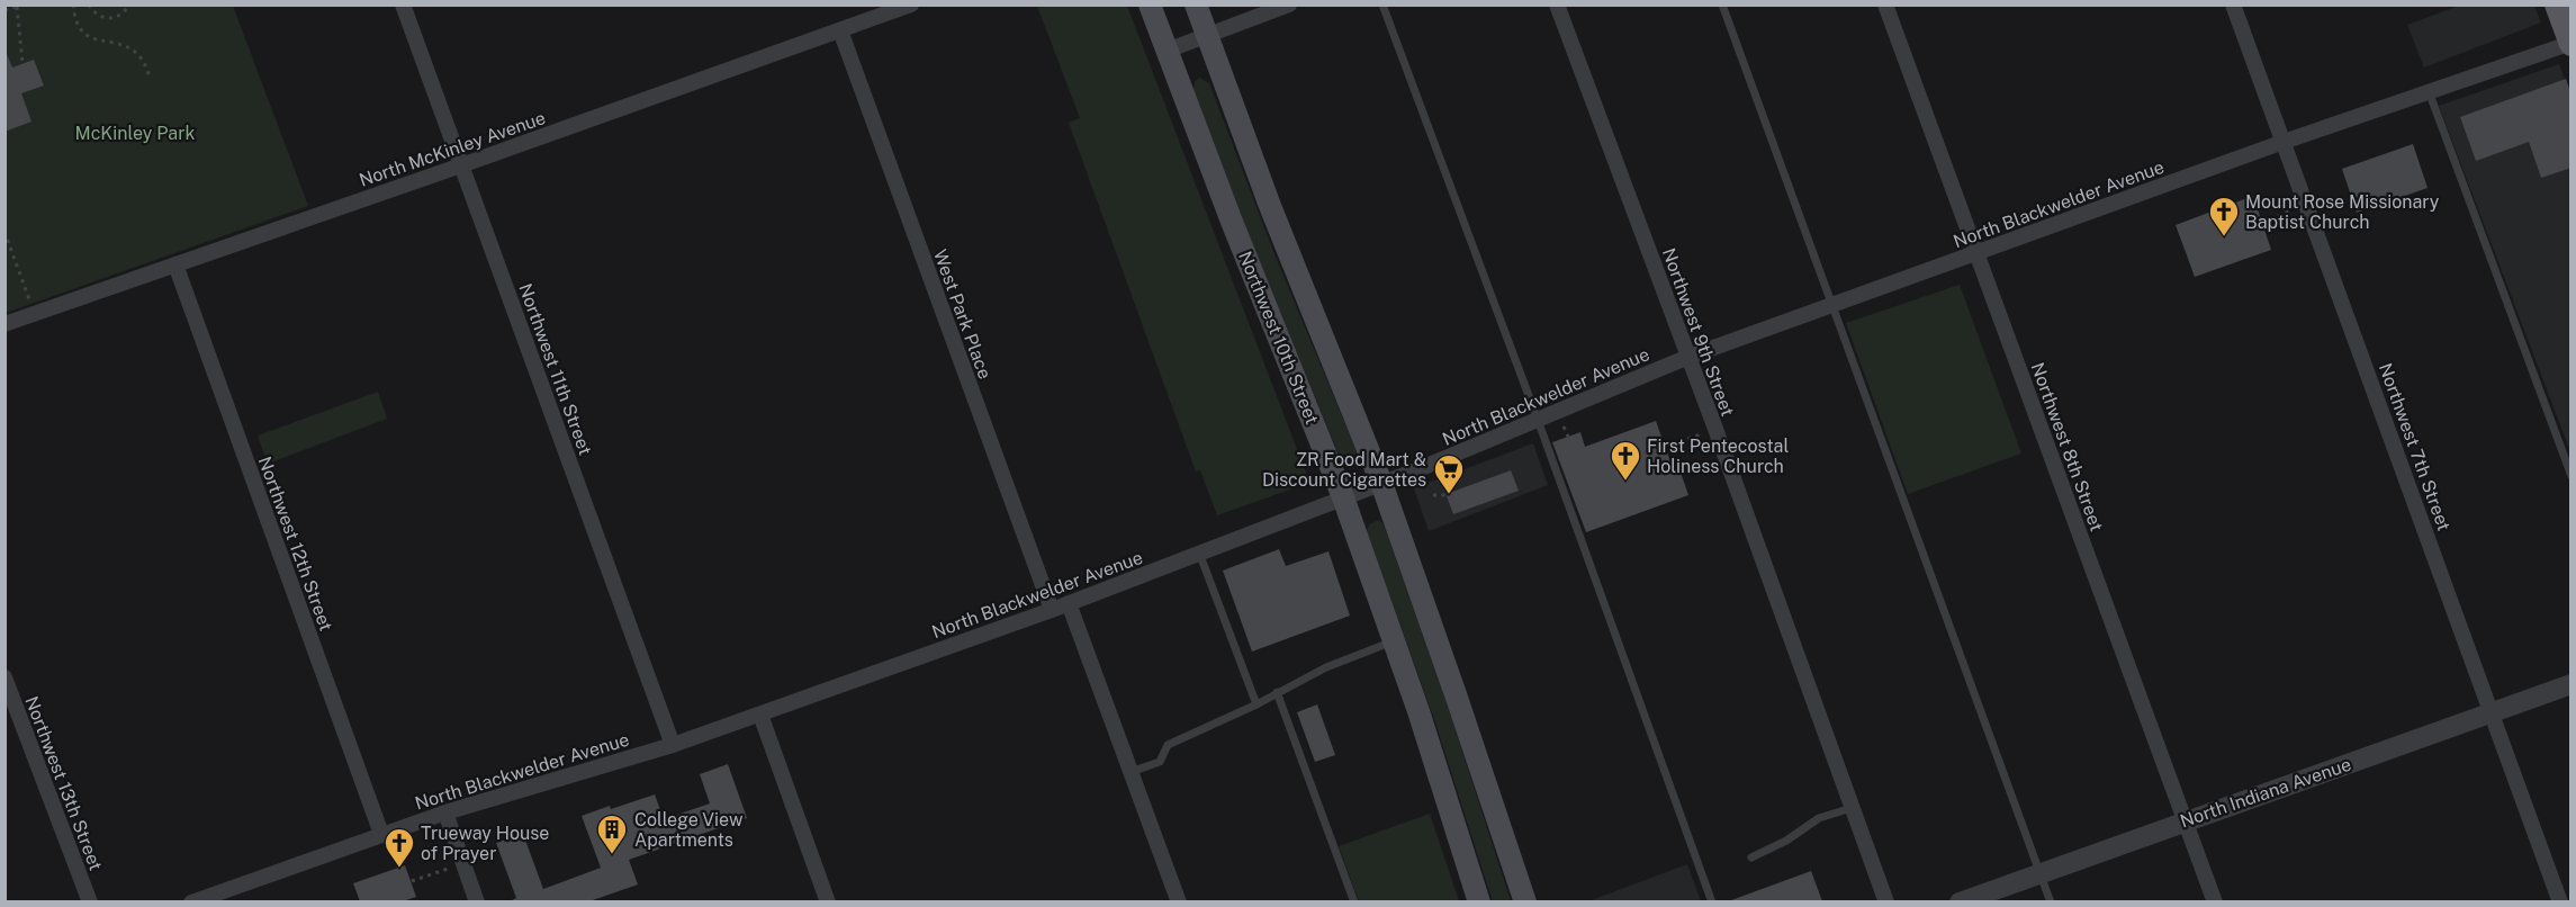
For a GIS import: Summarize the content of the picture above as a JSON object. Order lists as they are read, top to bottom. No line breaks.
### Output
{"streets":{"main road":["Northwest 10th Street"],"street":["North McKinley Avenue","North Blackwelder Avenue","West Park Place","Northwest 9th Street","Northwest 11th Street","Northwest 8th Street","Northwest 7th Street","Northwest 12th Street","Northwest 13th Street","North Indiana Avenue"]},"crossings":[["North McKinley Avenue","West Park Place"],["North McKinley Avenue","Northwest 11th Street"],["North McKinley Avenue","Northwest 12th Street"],["North Blackwelder Avenue","West Park Place"],["North Blackwelder Avenue","Northwest 9th Street"],["North Blackwelder Avenue","Northwest 10th Street"],["North Blackwelder Avenue","Northwest 11th Street"],["North Blackwelder Avenue","Northwest 8th Street"],["North Blackwelder Avenue","Northwest 7th Street"],["North Blackwelder Avenue","Northwest 12th Street"],["Northwest 8th Street","North Indiana Avenue"],["Northwest 7th Street","North Indiana Avenue"]],"parks":["McKinley Park"],"places":{"church":["Mount Rose Missionary Baptist Church","First Pentecostal Holiness Church","Trueway House of Prayer"],"supermarket":["ZR Food Mart & Discount Cigarettes"],"building":["College View Apartments"]}}
